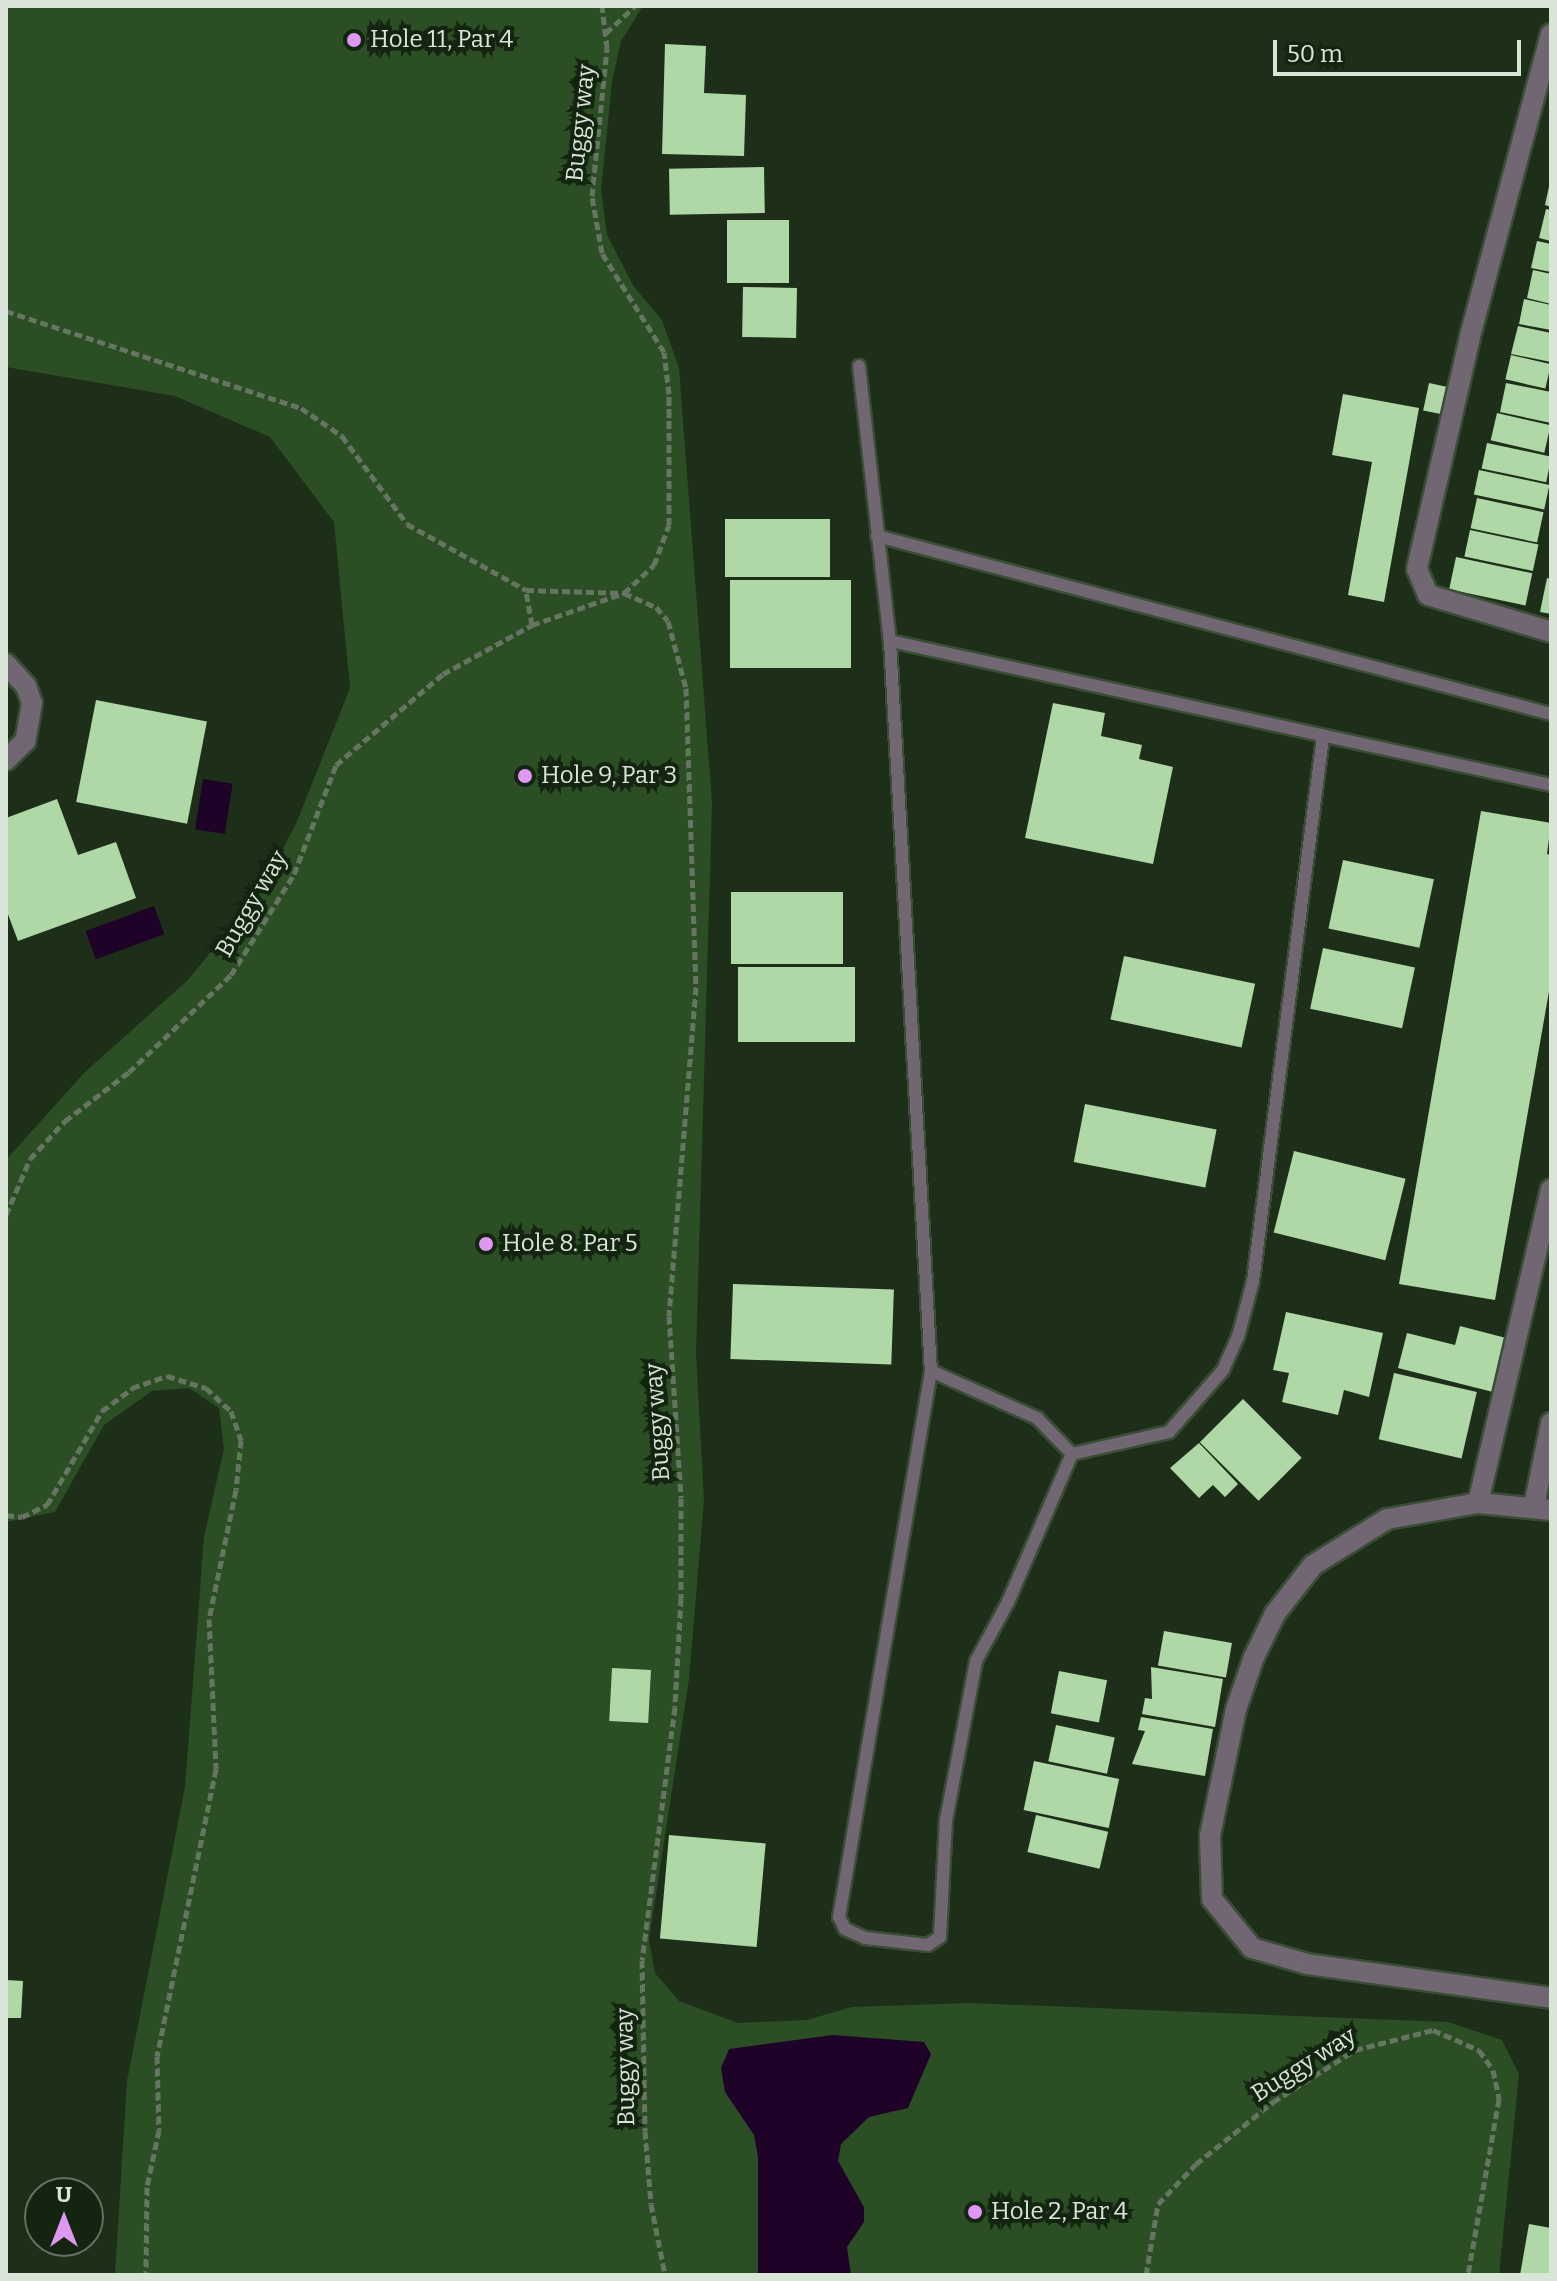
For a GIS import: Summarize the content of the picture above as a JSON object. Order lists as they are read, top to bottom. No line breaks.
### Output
{"streets":{"path":["Buggy way"]},"places":["Hole 11, Par 4","Hole 9, Par 3","Hole 8. Par 5","Hole 2, Par 4"],"scale_bar":"50 m","north":"top"}
